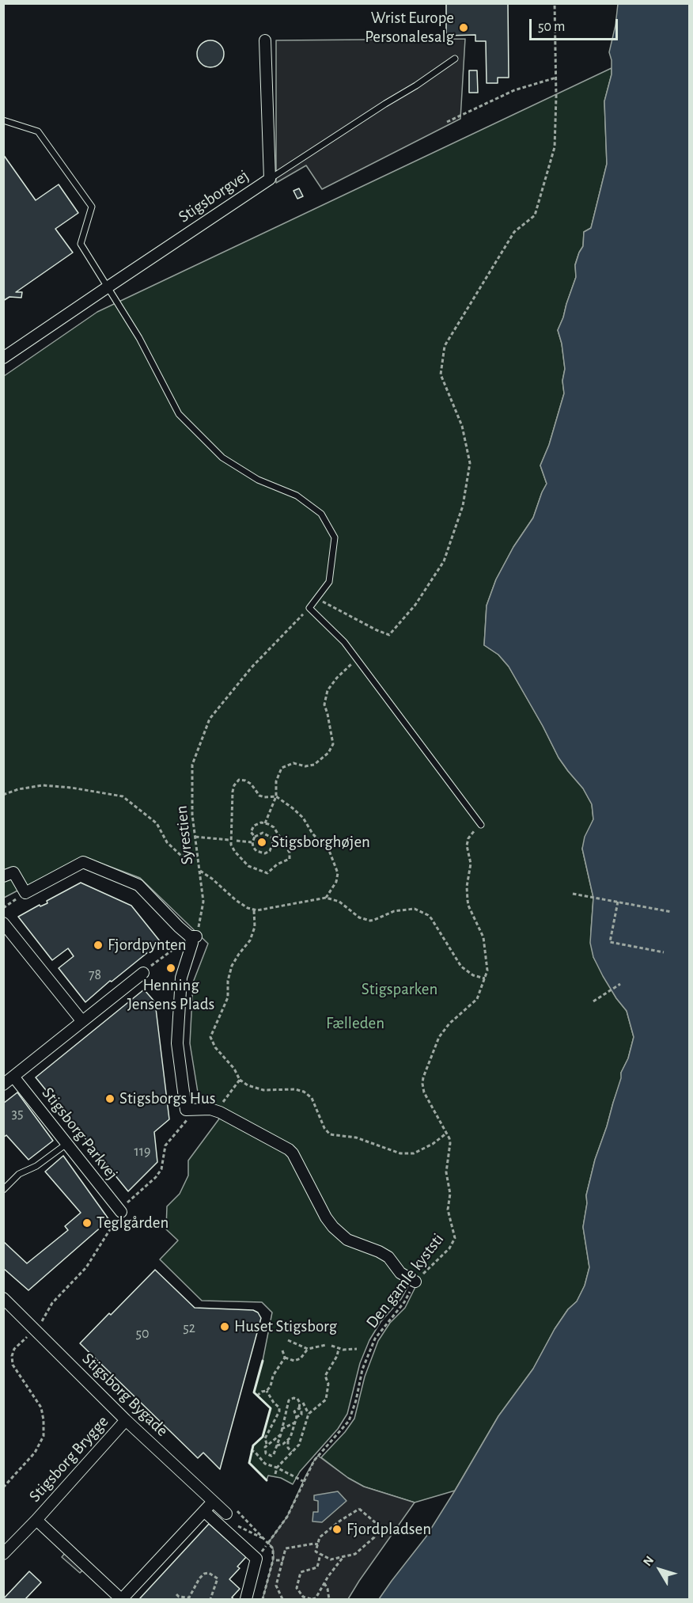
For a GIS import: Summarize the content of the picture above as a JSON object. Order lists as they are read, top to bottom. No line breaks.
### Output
{"streets":{"street":["Stigsborgvej","Stigsborg Parkvej","Stigsborg Bygade","Stigsborg Brygge"],"path":["Syrestien","Den gamle kyststi"]},"crossings":[["Stigsborg Bygade","Stigsborg Brygge"]],"parks":["Stigsparken","Fælleden"],"places":["Wrist Europe Personalesalg","Stigsborghøjen","Fjordpynten","Henning Jensens Plads","Stigsborgs Hus","Teglgården","Huset Stigsborg","Fjordpladsen"],"house_numbers":["78","35","119","52","50"],"scale_bar":"50 m","north":"top left"}
